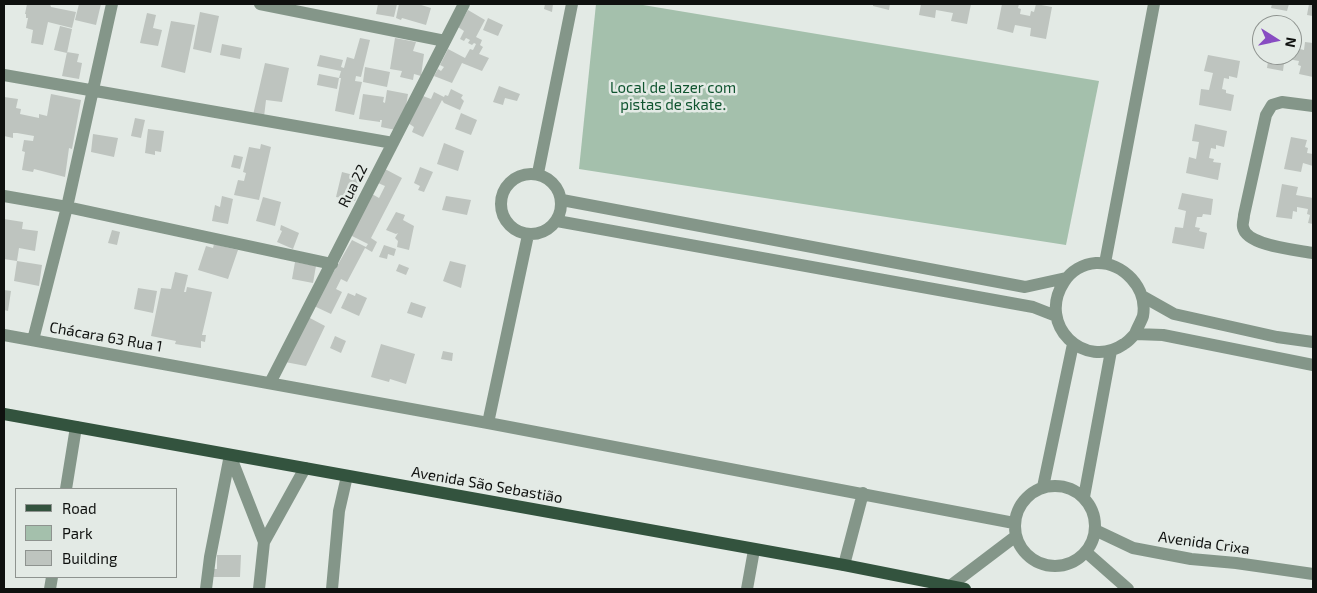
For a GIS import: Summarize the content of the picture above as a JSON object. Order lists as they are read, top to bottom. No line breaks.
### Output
{"streets":{"main road":["Avenida São Sebastião"],"street":["Rua 22","Chácara 63 Rua 1","Avenida Crixa"]},"crossings":[["Rua 22","Chácara 63 Rua 1"],["Chácara 63 Rua 1","Avenida Crixa"]],"parks":["Local de lazer com pistas de skate."],"legend":["Road","Park","Building"],"north":"right"}
